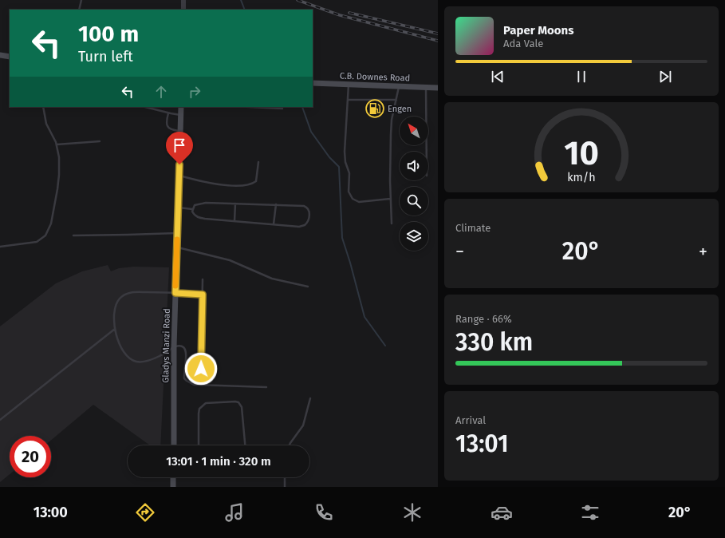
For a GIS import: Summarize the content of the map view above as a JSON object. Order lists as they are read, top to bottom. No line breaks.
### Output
{"streets":{"main road":["C.B. Downes Road","Gladys Manzi Road"]},"places":{"fuel station":["Engen"]},"north":"top left","page":{"turn":["100 m","Turn left"],"song":["Paper Moons","Ada Vale"],"tile":["Climate",["Range · 66%","330 km"],["Arrival","13:01"]],"heat":["−","20°","+"],"limit":"20","trip":"13:01 · 1 min · 320 m","tabs":["13:00","20°"],"gauge":["10","km/h"]}}
